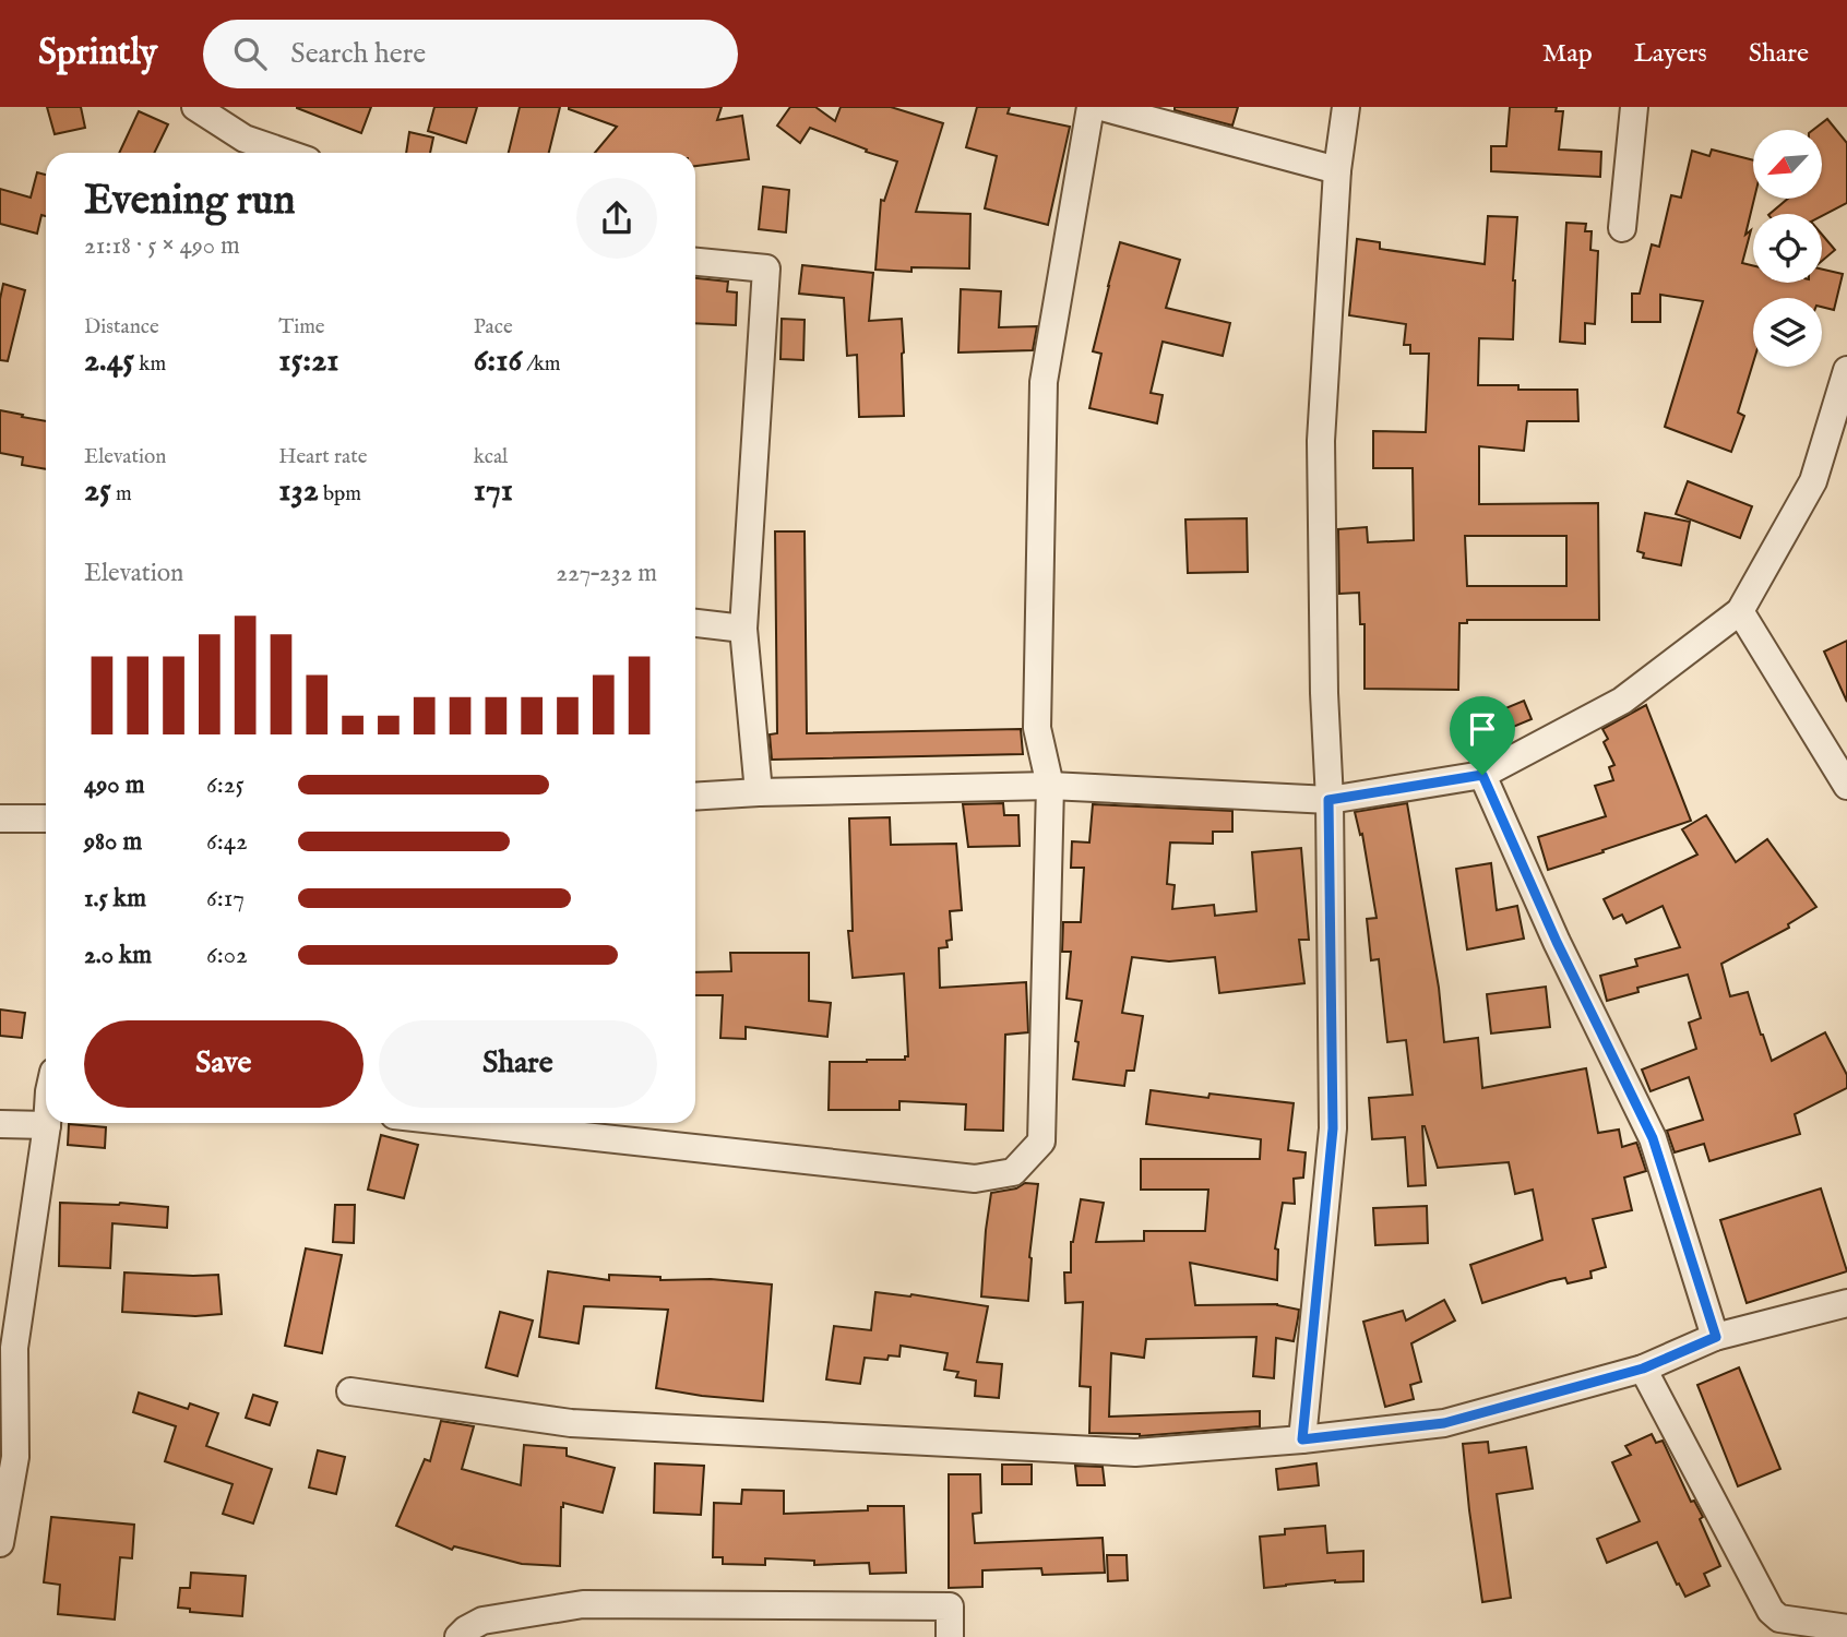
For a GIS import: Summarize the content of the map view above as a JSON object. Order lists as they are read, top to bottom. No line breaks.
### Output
{"north":"bottom left","page":{"header":"Sprintly","search":"Search here","nav":["Map","Layers","Share"],"heading":["Evening run","21:18 · 5 × 490 m"],"stats":[["Distance","2.45 km"],["Time","15:21"],["Pace","6:16 /km"],["Elevation","25 m"],["Heart rate","132 bpm"],["kcal","171"]],"chart":["Elevation","227–232 m"],"list":[{"name":"490 m","note":"6:25"},{"name":"980 m","note":"6:42"},{"name":"1.5 km","note":"6:17"},{"name":"2.0 km","note":"6:02"}],"buttons":["Save","Share"]}}
